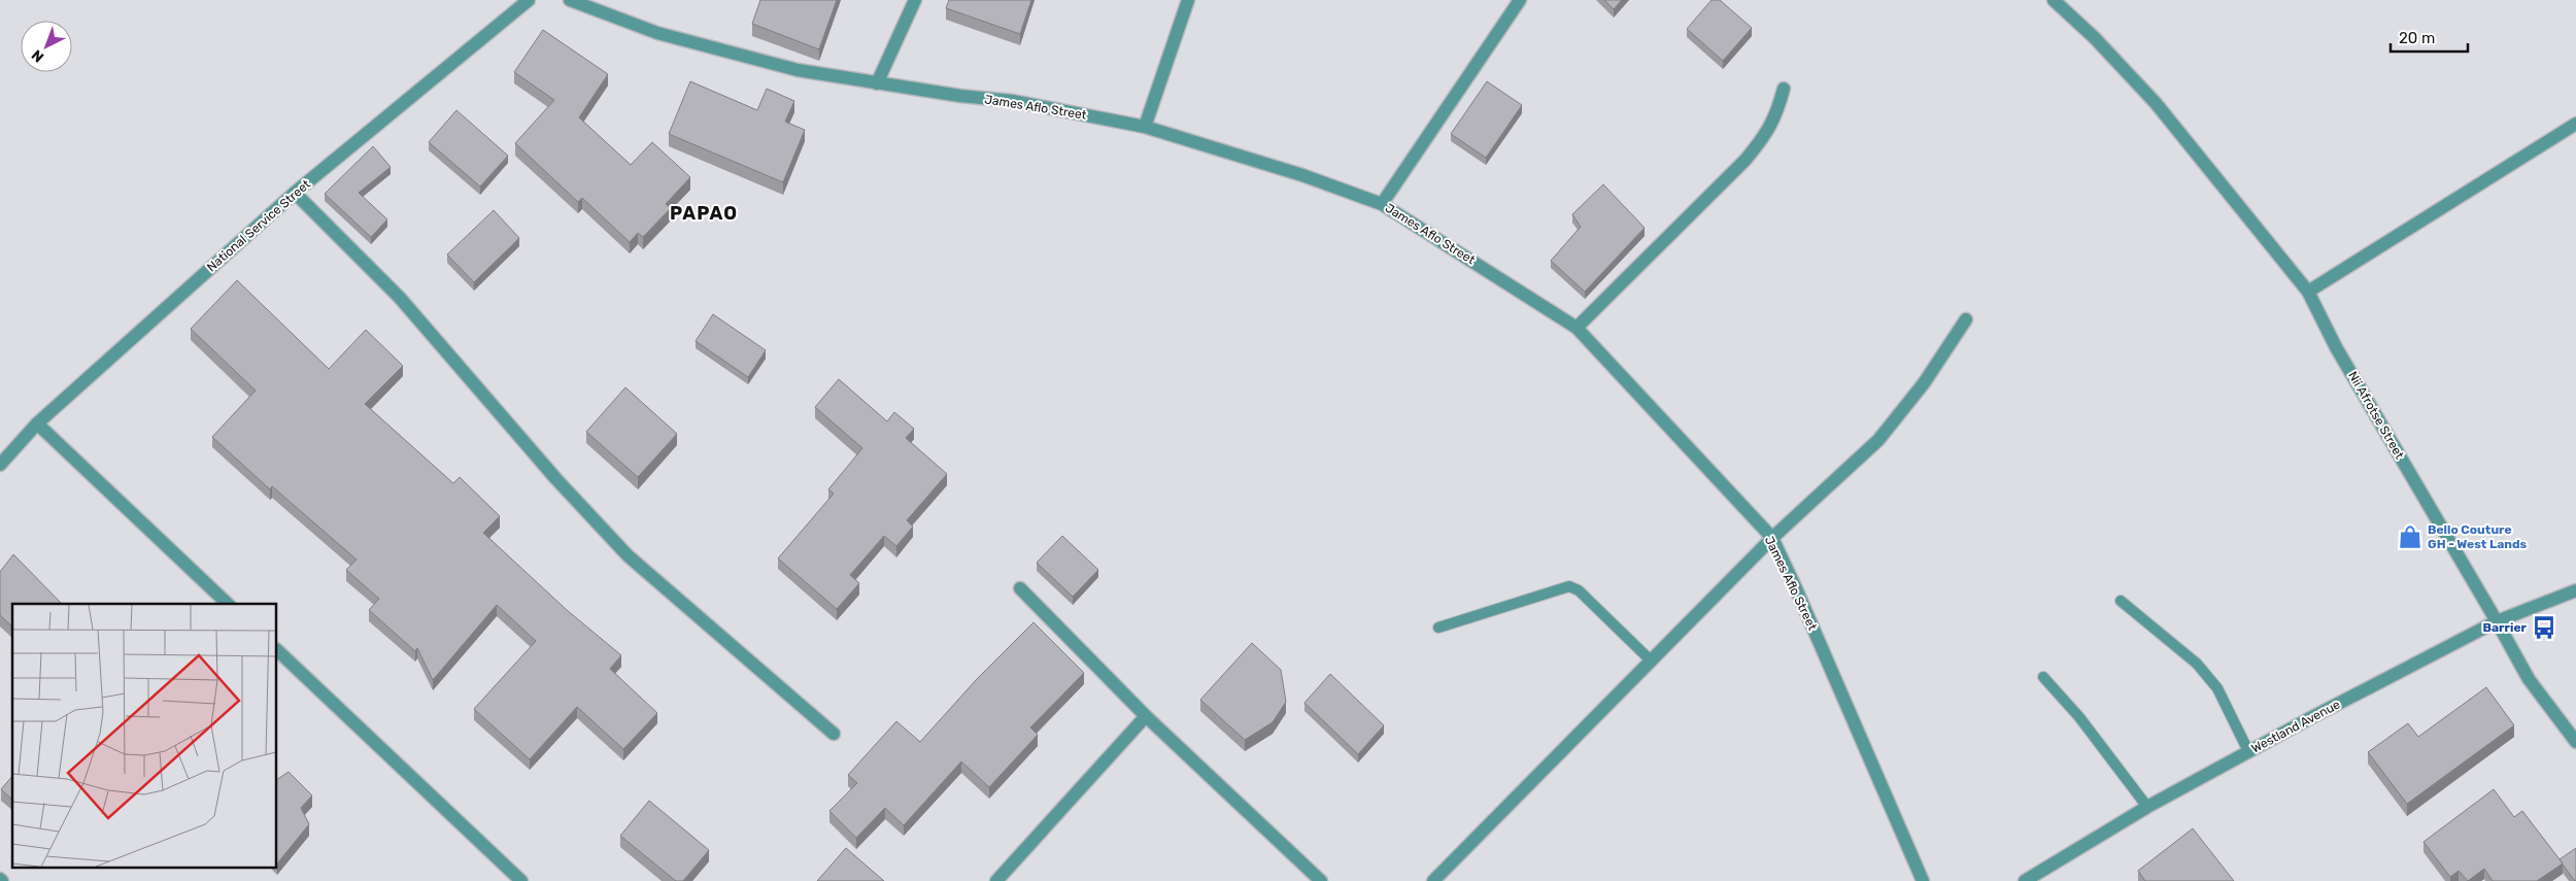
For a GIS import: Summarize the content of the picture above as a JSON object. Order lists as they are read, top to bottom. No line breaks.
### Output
{"streets":{"street":["James Aflo Street","National Service Street","Nii Afrotse Street","Westland Avenue"]},"crossings":[["Nii Afrotse Street","Westland Avenue"]],"districts":["PAPAO"],"places":{"shop":["Bello Couture GH - West Lands"],"bus stop":["Barrier"]},"scale_bar":"20 m","north":"bottom left"}
